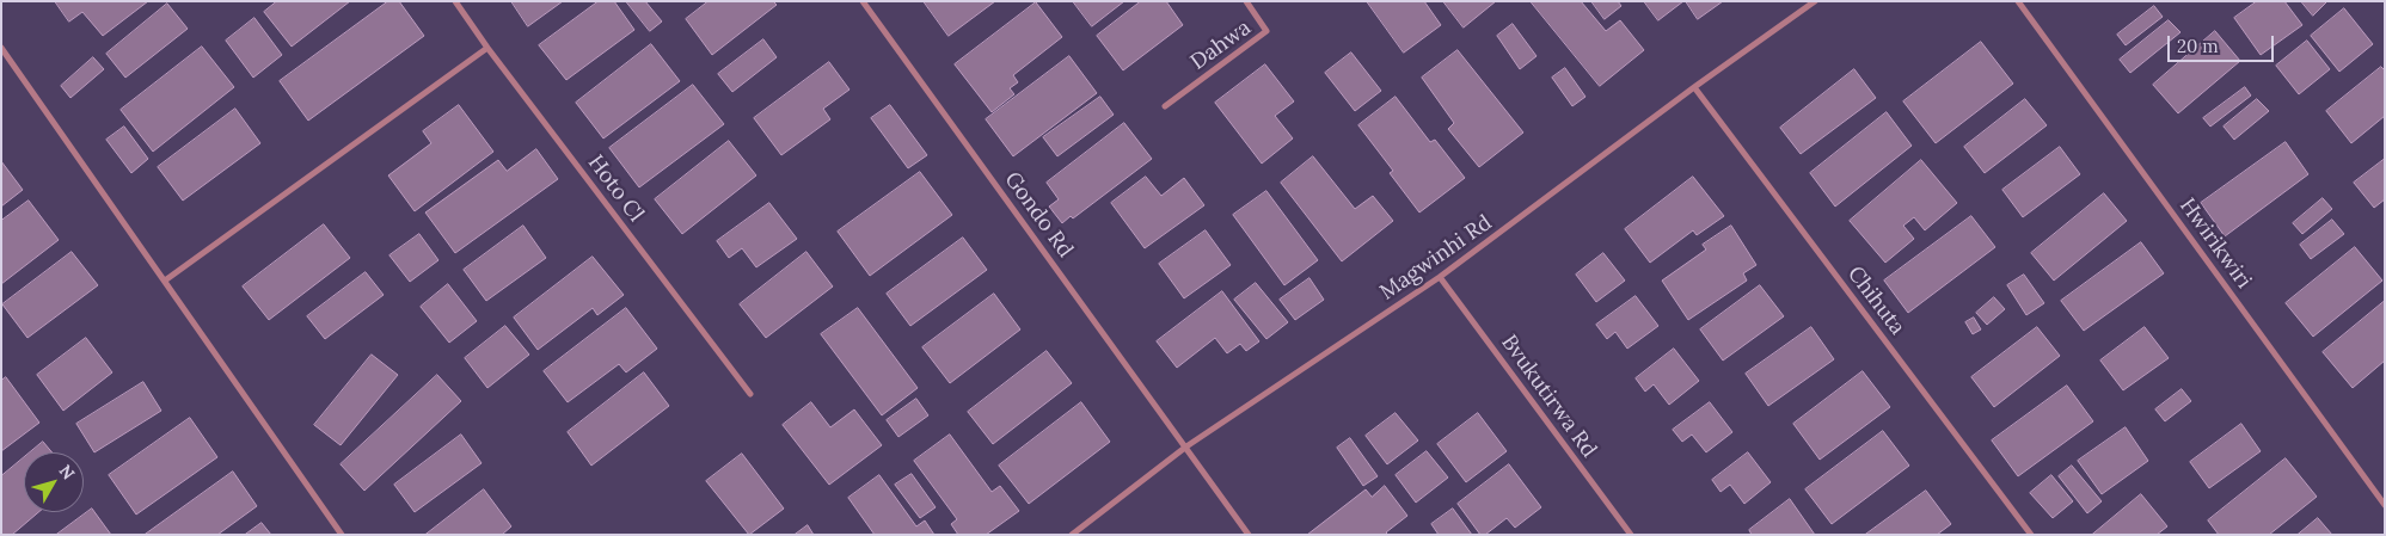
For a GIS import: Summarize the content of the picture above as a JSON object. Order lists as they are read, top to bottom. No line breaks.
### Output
{"streets":{"street":["Dahwa","Hoto Cl","Gondo Rd","Hwirikwiri","Magwinhi Rd","Chihuta","Bvukutirwa Rd"]},"crossings":[["Gondo Rd","Magwinhi Rd"],["Magwinhi Rd","Chihuta"],["Magwinhi Rd","Bvukutirwa Rd"]],"scale_bar":"20 m","north":"top right"}
